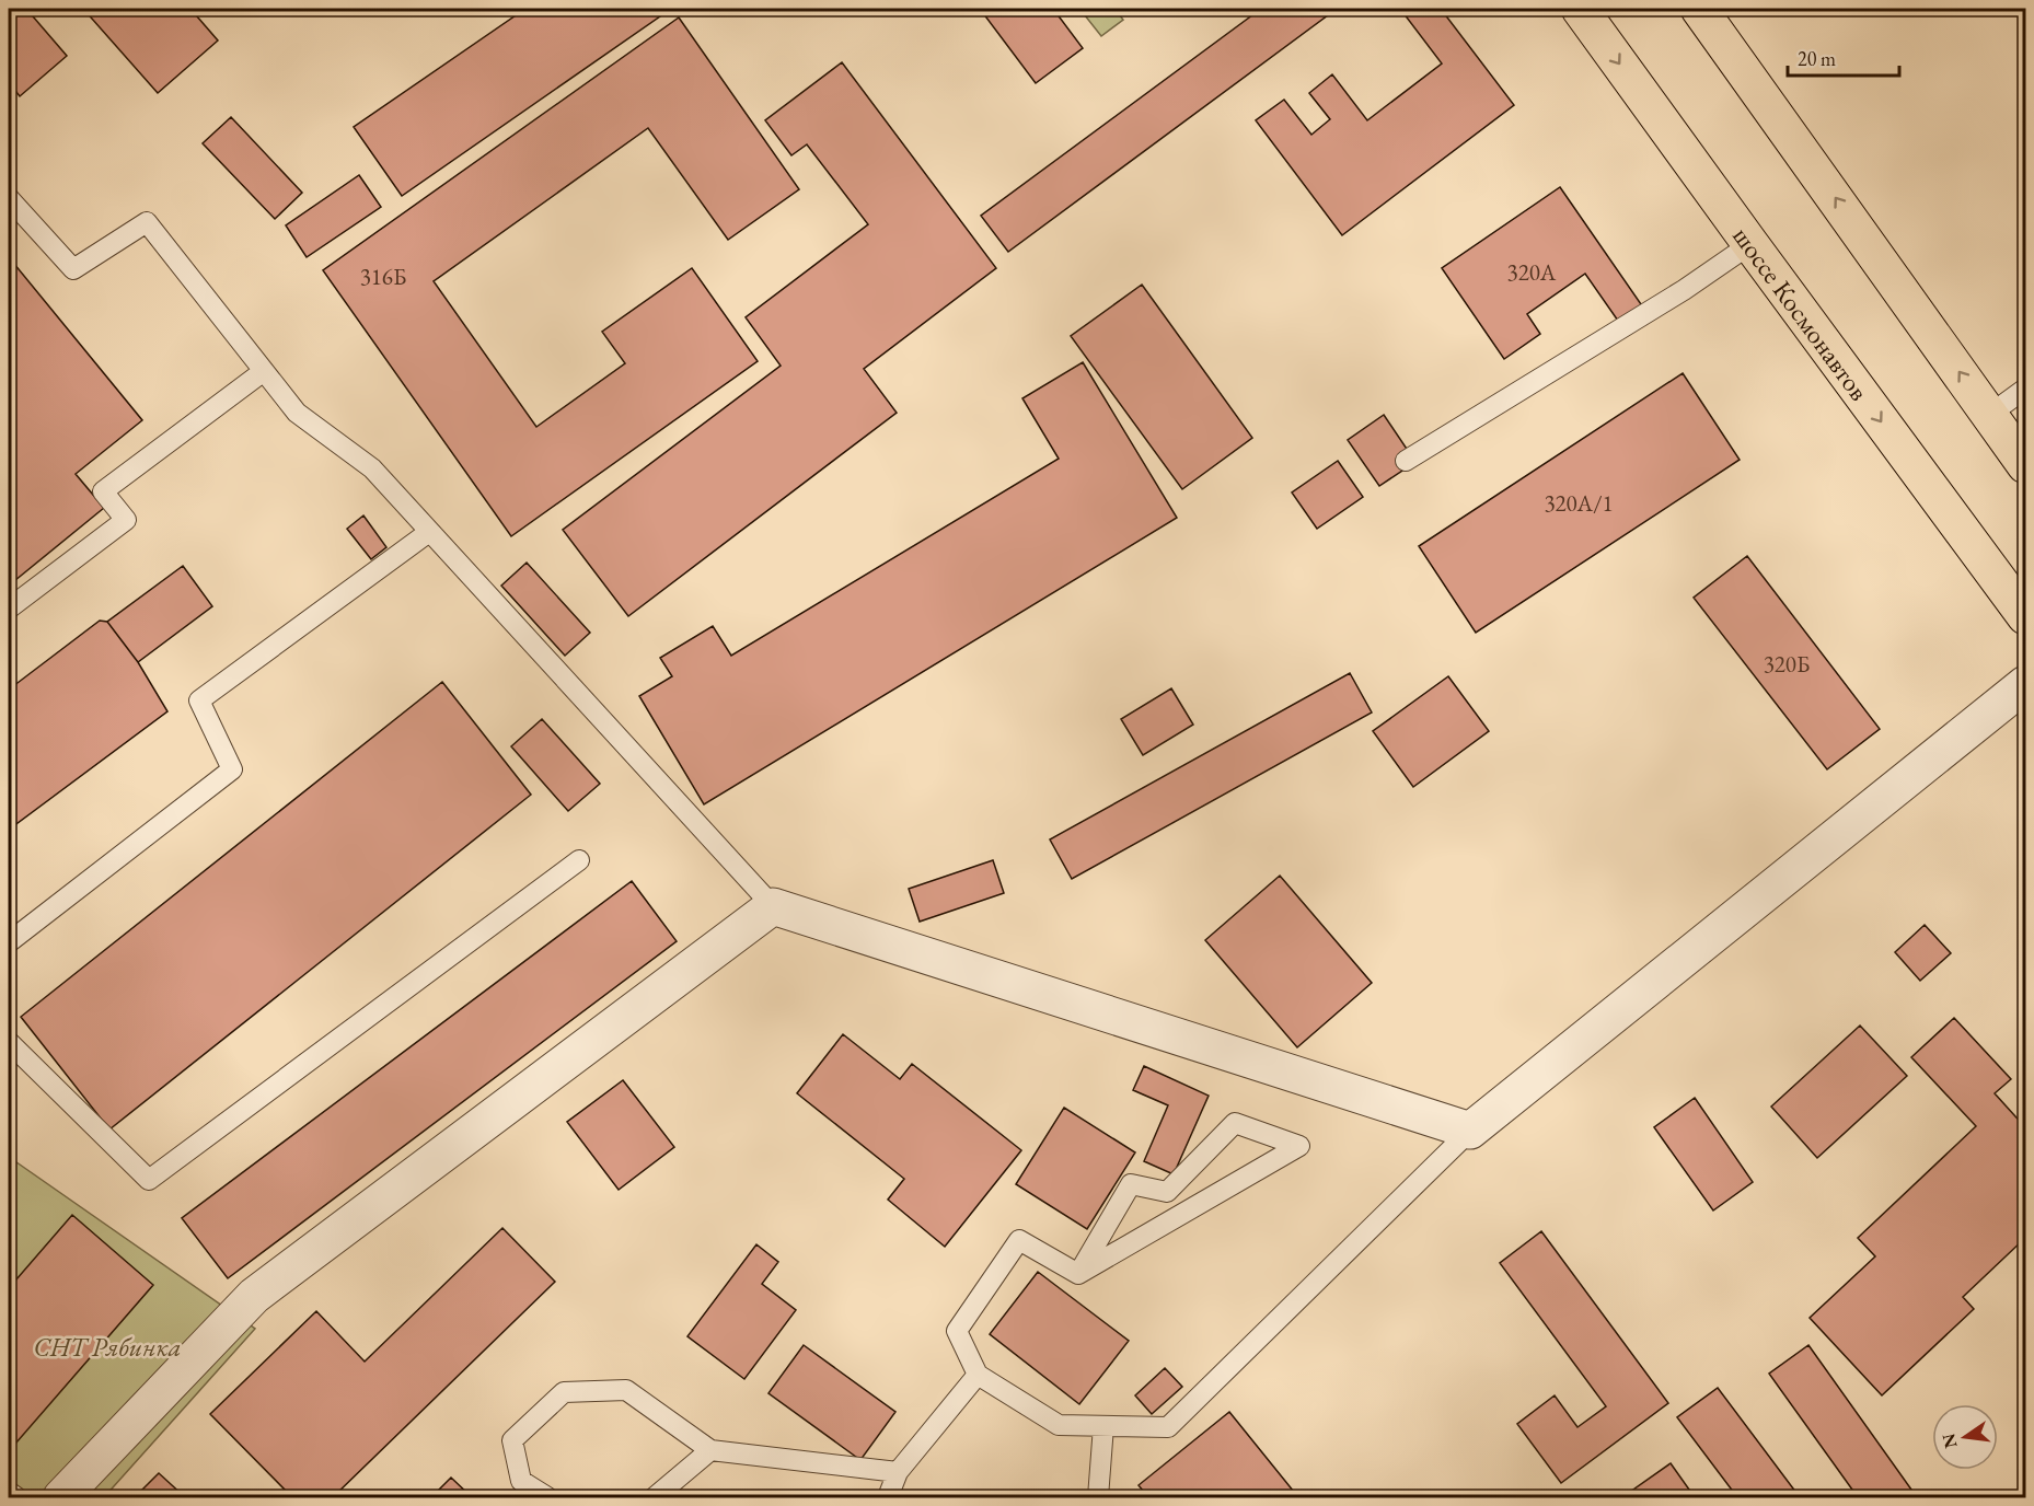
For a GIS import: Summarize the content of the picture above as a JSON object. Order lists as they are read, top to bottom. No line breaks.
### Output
{"streets":{"main road":["шоссе Космонавтов"]},"parks":["СНТ Рябинка"],"house_numbers":["320А","316Б","320А/1","320Б"],"scale_bar":"20 m","north":"left"}
